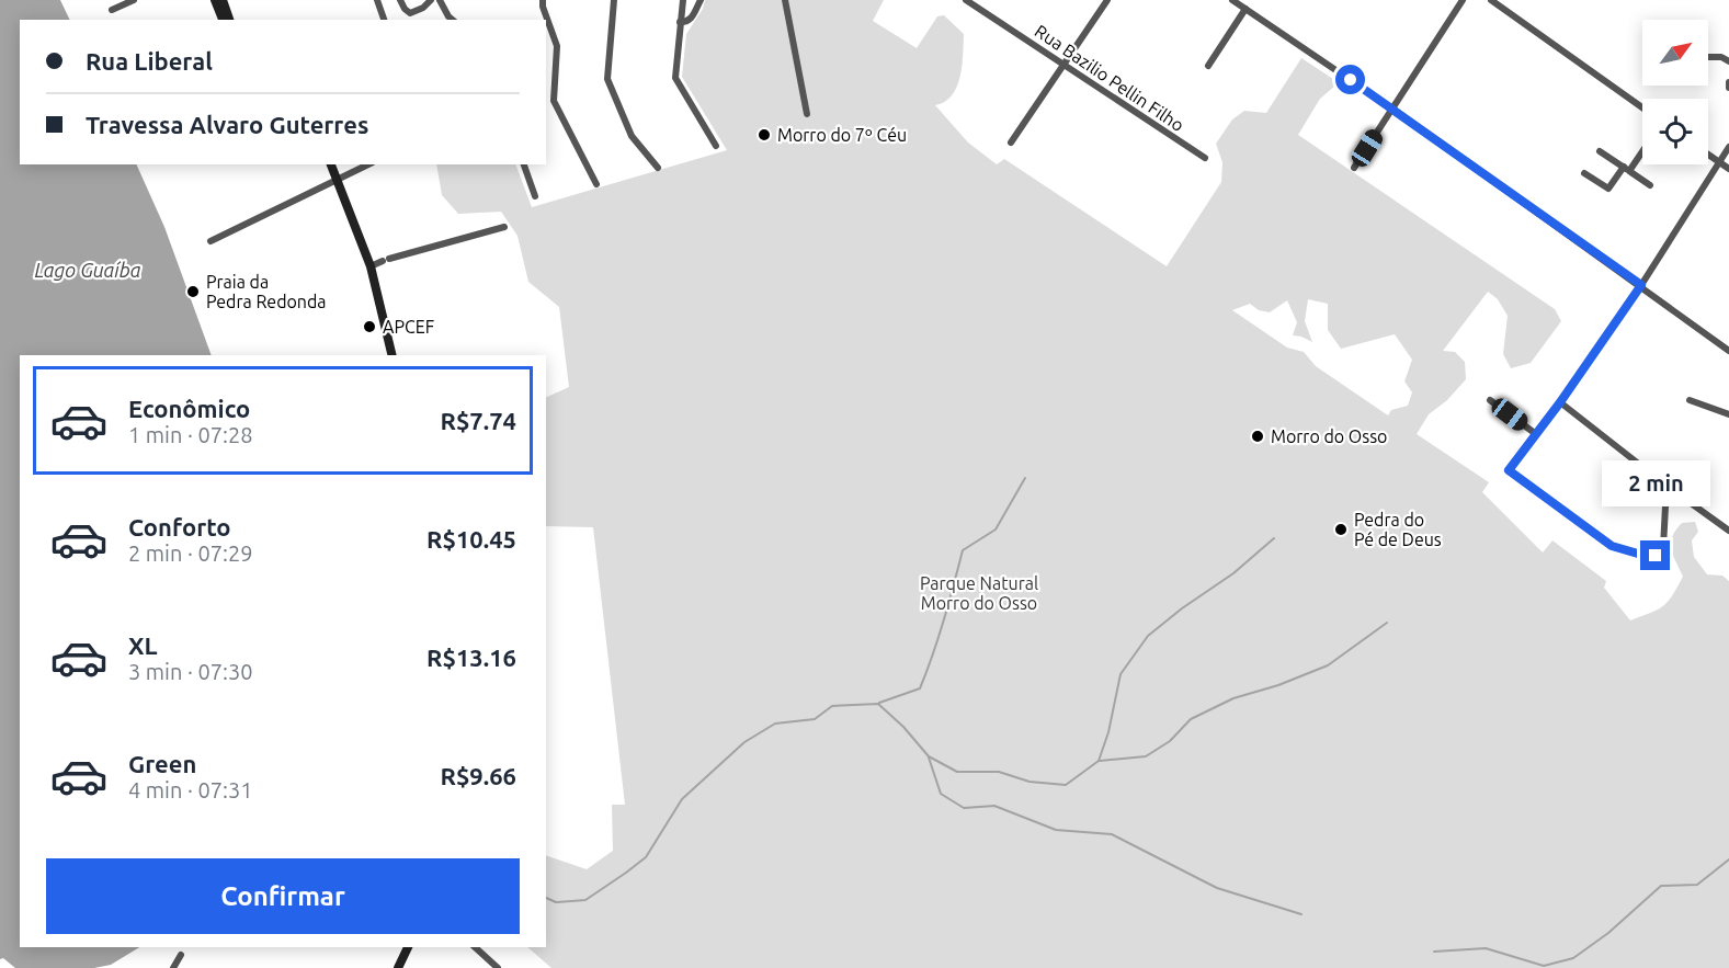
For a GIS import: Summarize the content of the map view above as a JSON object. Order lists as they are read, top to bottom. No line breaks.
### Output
{"streets":{"street":["Rua Bazilio Pellin Filho"]},"water":["Lago Guaíba"],"parks":["Parque Natural Morro do Osso"],"places":["Morro do 7º Céu","Praia da Pedra Redonda","APCEF","Morro do Osso","Pedra do Pé de Deus"],"north":"top right","page":{"banner":["Rua Liberal","Travessa Alvaro Guterres"],"list":[{"name":"Econômico","note":"1 min · 07:28","value":"R$7.74"},{"name":"Conforto","note":"2 min · 07:29","value":"R$10.45"},{"name":"XL","note":"3 min · 07:30","value":"R$13.16"},{"name":"Green","note":"4 min · 07:31","value":"R$9.66"}],"bubble":"2 min","buttons":"Confirmar"}}
